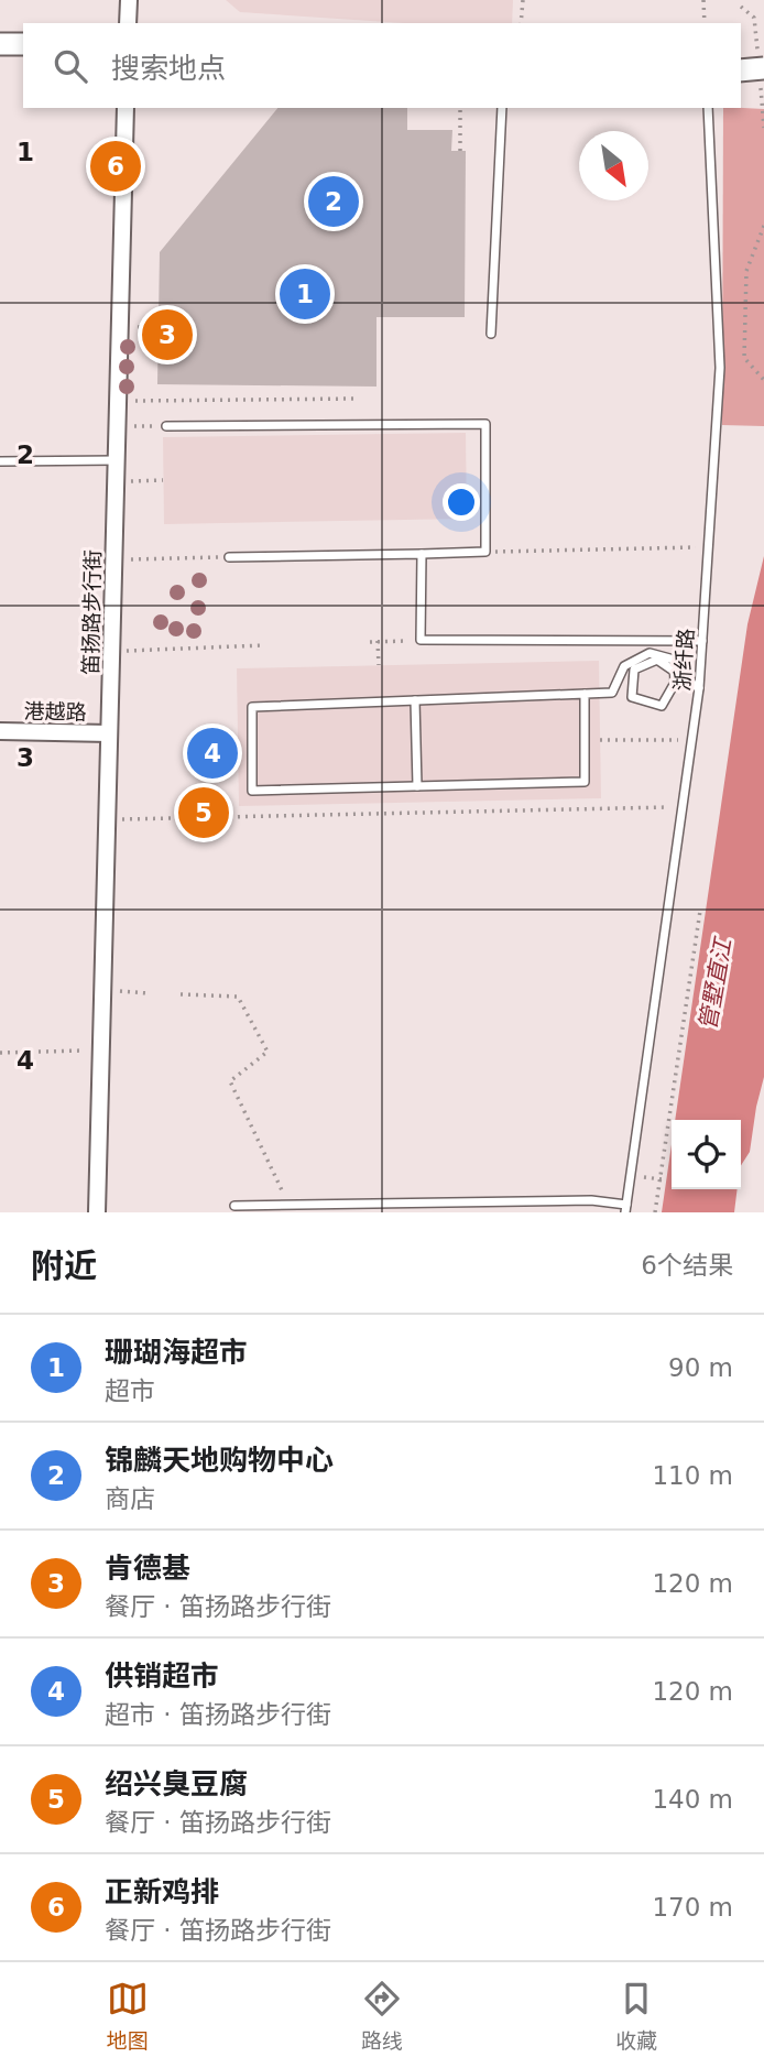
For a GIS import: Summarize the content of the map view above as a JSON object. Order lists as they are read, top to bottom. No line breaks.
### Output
{"streets":{"street":["笛扬路步行街","港越路"],"lane":["浙纤路"]},"crossings":[["笛扬路步行街","港越路"]],"water":["管墅直江"],"north":"bottom right","page":{"search":"搜索地点","pins":["6","2","1","3","4","5"],"heading":["附近","6个结果"],"list":[{"mark":"1","name":"珊瑚海超市","note":"超市","value":"90 m"},{"mark":"2","name":"锦麟天地购物中心","note":"商店","value":"110 m"},{"mark":"3","name":"肯德基","note":"餐厅 · 笛扬路步行街","value":"120 m"},{"mark":"4","name":"供销超市","note":"超市 · 笛扬路步行街","value":"120 m"},{"mark":"5","name":"绍兴臭豆腐","note":"餐厅 · 笛扬路步行街","value":"140 m"},{"mark":"6","name":"正新鸡排","note":"餐厅 · 笛扬路步行街","value":"170 m"}],"nav":["地图","路线","收藏"]},"grid":{"rows":["1","2","3","4"]}}
